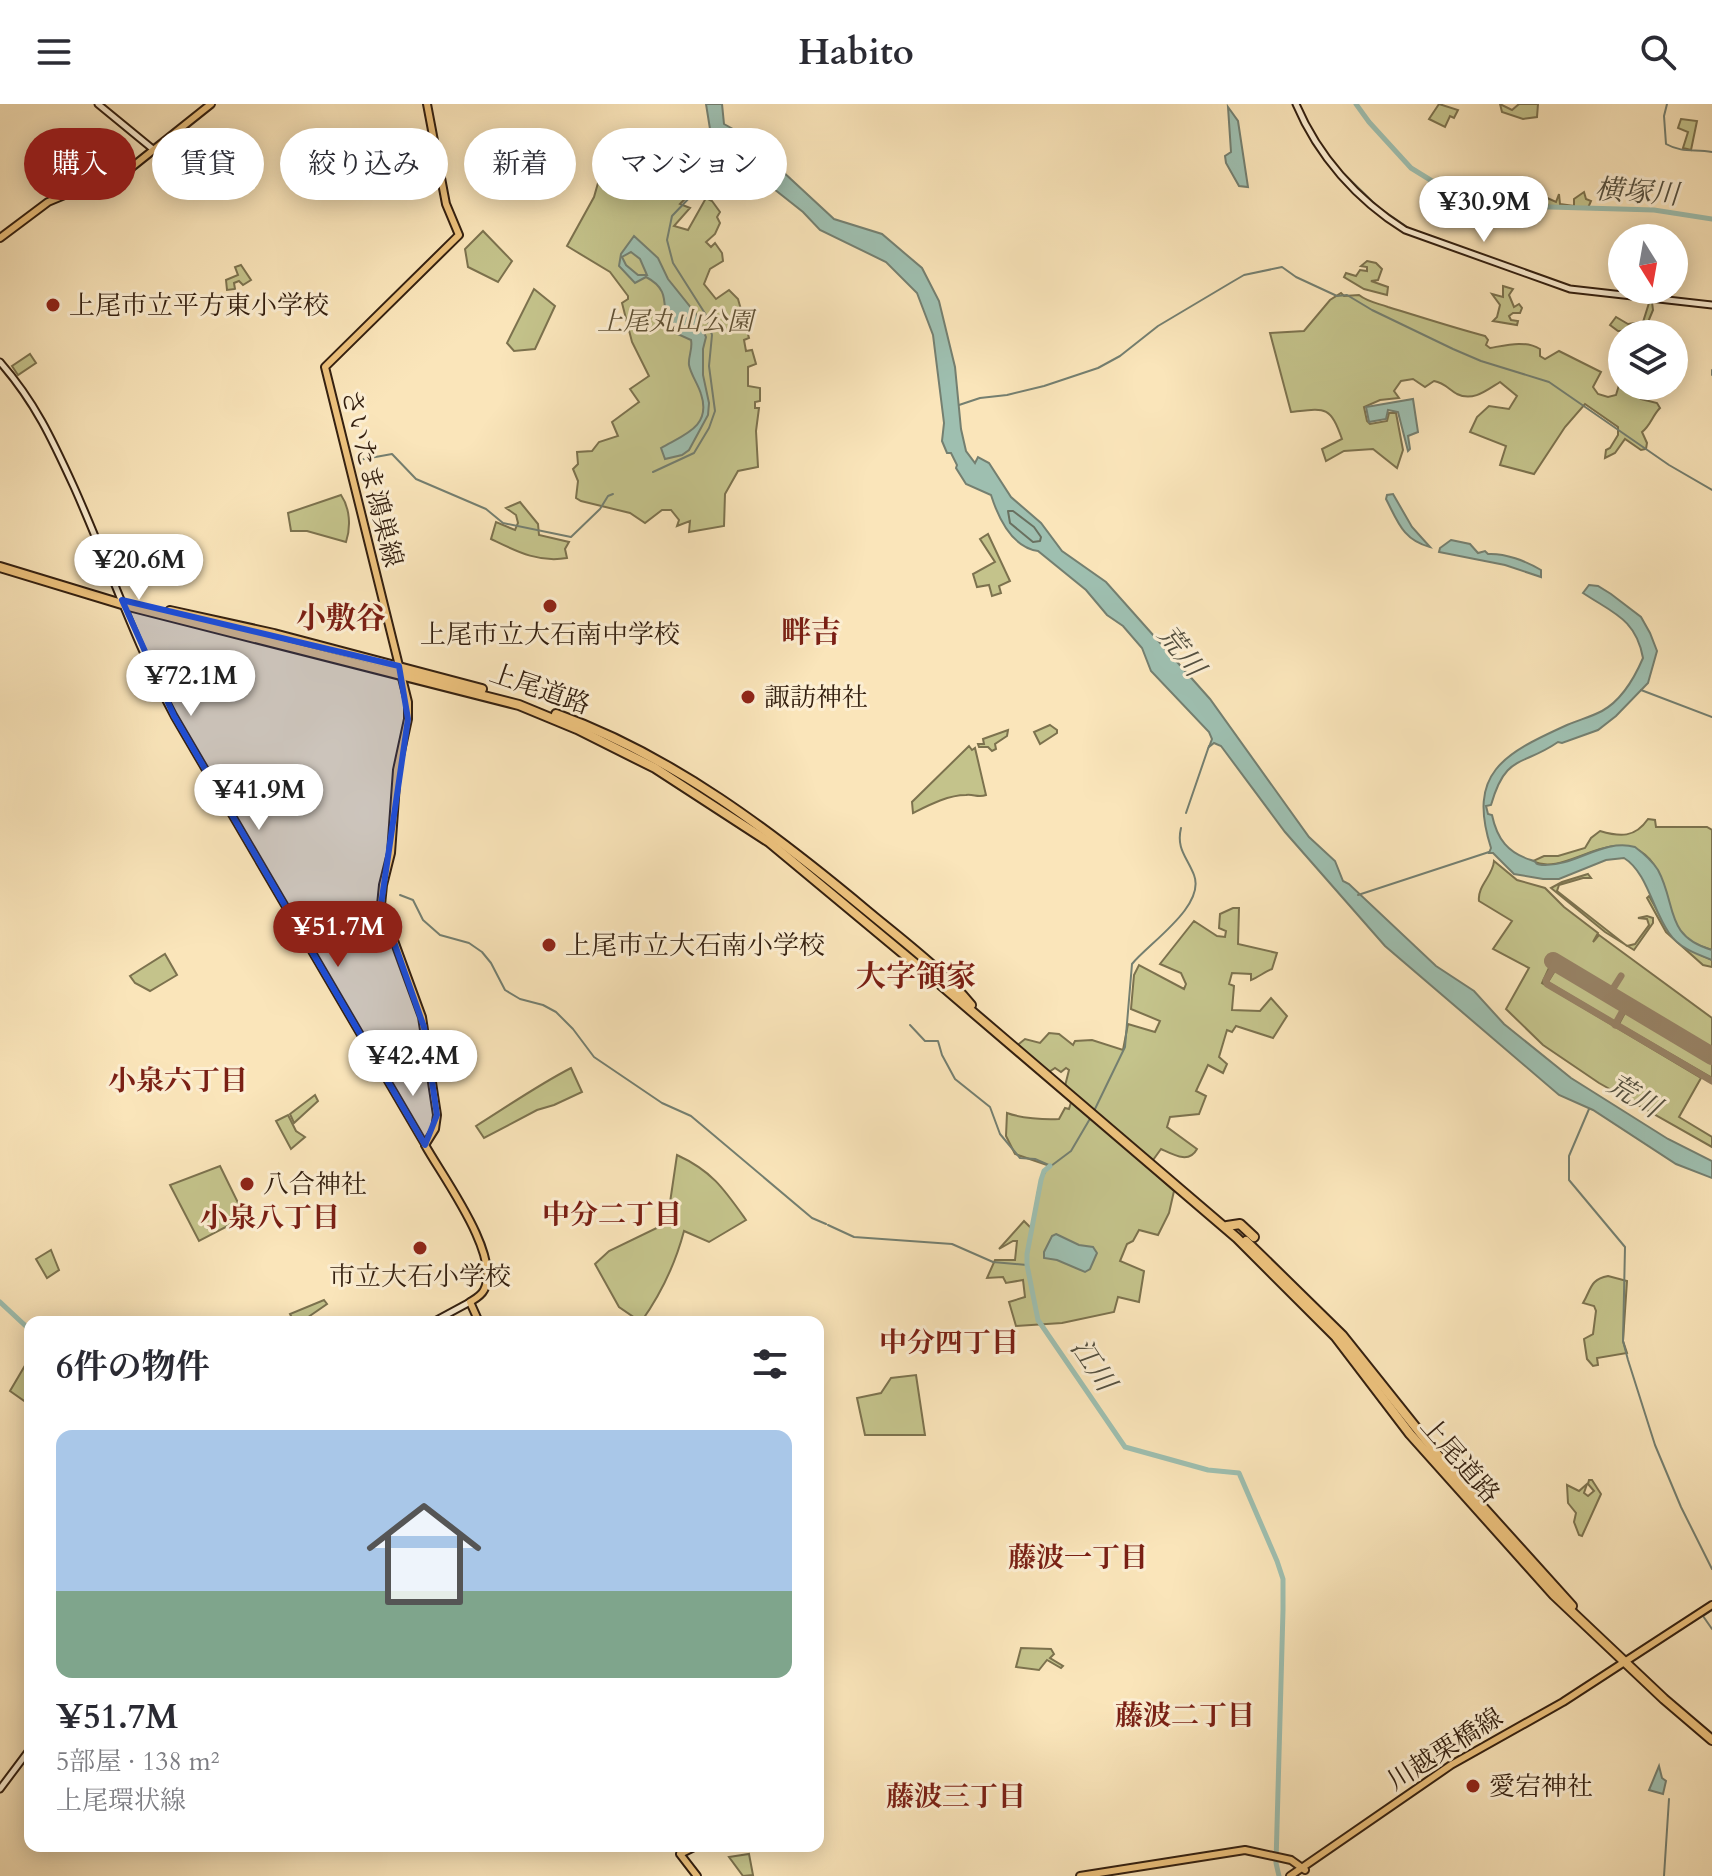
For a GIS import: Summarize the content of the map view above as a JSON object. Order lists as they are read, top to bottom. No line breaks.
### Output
{"streets":{"highway":["上尾道路"],"main road":["さいたま鴻巣線","川越栗橋線"]},"crossings":[["さいたま鴻巣線","上尾道路"],["上尾道路","川越栗橋線"]],"districts":["小敷谷","畔吉","大字領家","小泉六丁目","中分二丁目","小泉八丁目","中分四丁目","藤波一丁目","藤波二丁目","藤波三丁目"],"water":["横塚川","荒川","江川"],"parks":["上尾丸山公園"],"places":["上尾市立平方東小学校","上尾市立大石南中学校","諏訪神社","上尾市立大石南小学校","八合神社","市立大石小学校","愛宕神社"],"north":"bottom","page":{"header":"Habito","chip":["購入","賃貸","絞り込み","新着","マンション"],"price":["¥30.9M","¥20.6M","¥72.1M","¥41.9M","¥51.7M","¥42.4M"],"heading":"6件の物件","list":[{"name":"¥51.7M","note":"5部屋 · 138 m² · 上尾環状線"}]}}
